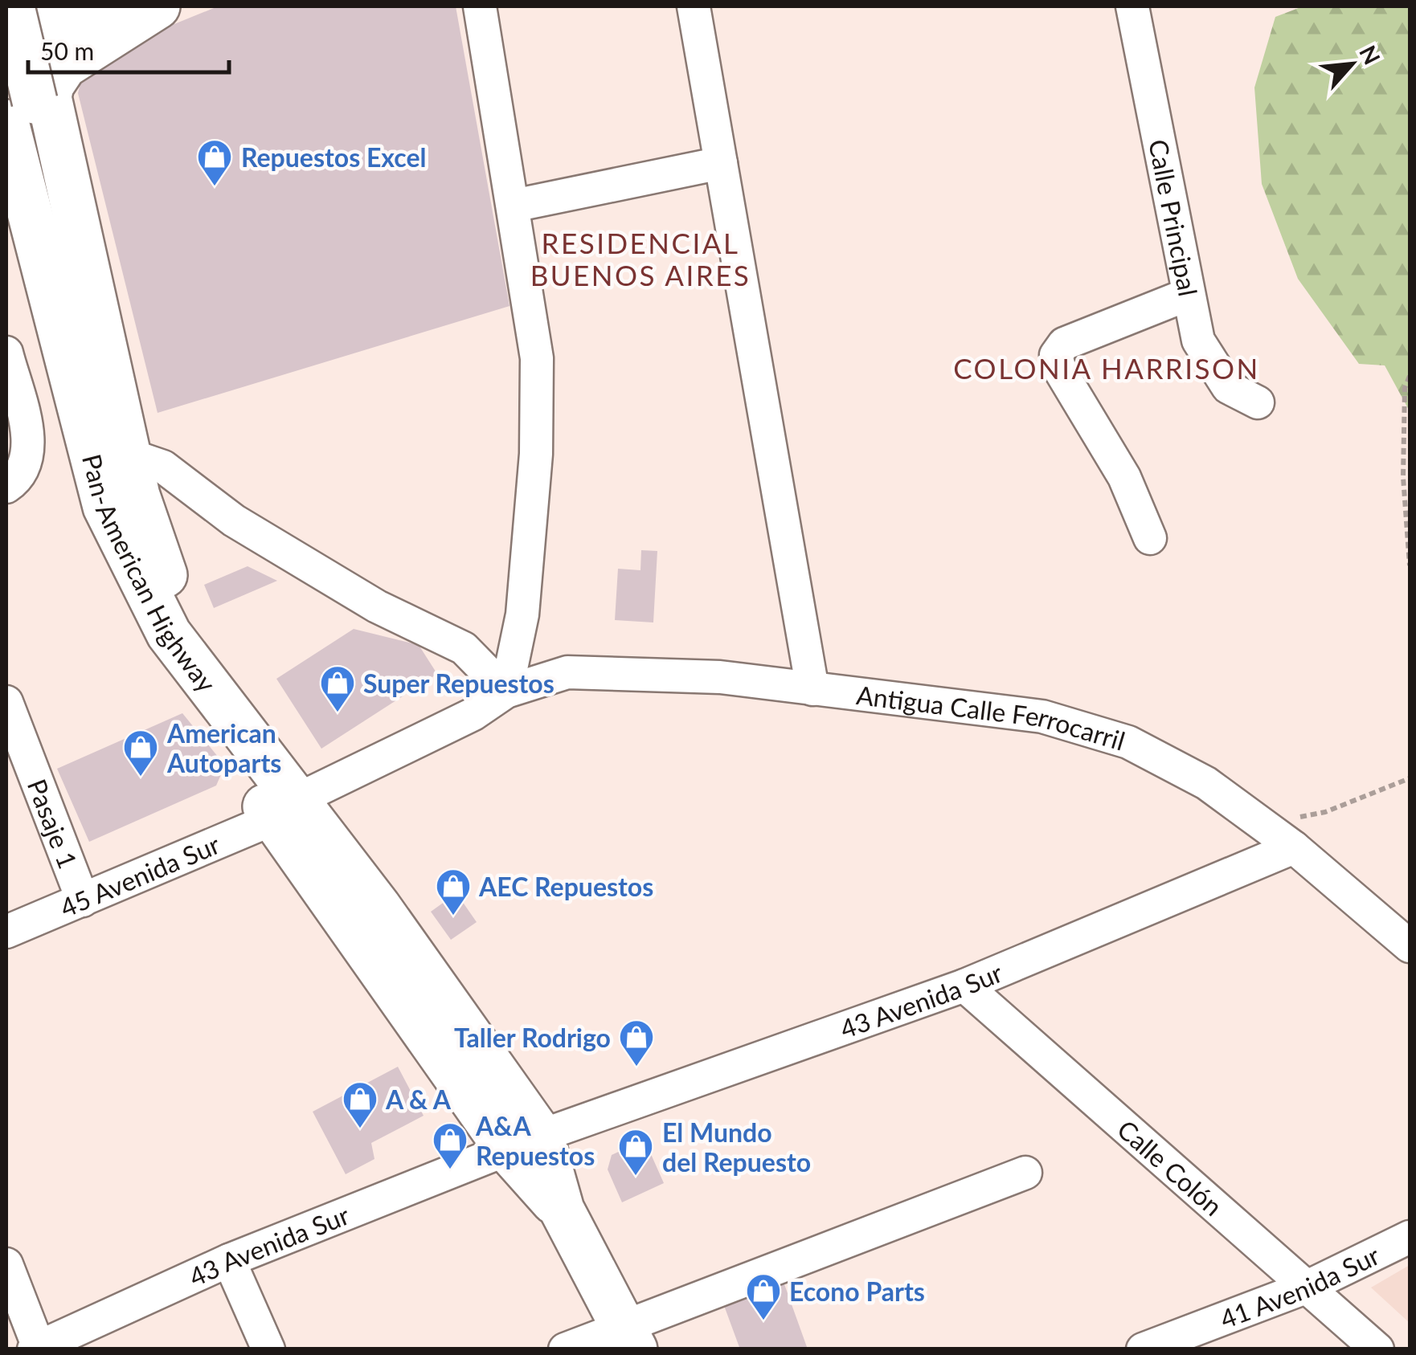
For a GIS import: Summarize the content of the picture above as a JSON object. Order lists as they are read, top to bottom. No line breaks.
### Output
{"streets":{"main road":["Pan-American Highway"],"street":["Calle Principal","Antigua Calle Ferrocarril","Pasaje 1","45 Avenida Sur","43 Avenida Sur","Calle Colón","41 Avenida Sur"]},"crossings":[["Pan-American Highway","45 Avenida Sur"],["Pan-American Highway","43 Avenida Sur"],["Antigua Calle Ferrocarril","45 Avenida Sur"],["Antigua Calle Ferrocarril","43 Avenida Sur"],["Pasaje 1","45 Avenida Sur"],["43 Avenida Sur","Calle Colón"],["Calle Colón","41 Avenida Sur"]],"districts":["RESIDENCIAL BUENOS AIRES","COLONIA HARRISON"],"places":{"shop":["Repuestos Excel","Super Repuestos","American Autoparts","AEC Repuestos","Taller Rodrigo","A & A","A&A Repuestos","El Mundo del Repuesto","Econo Parts"]},"scale_bar":"50 m","north":"top right"}
